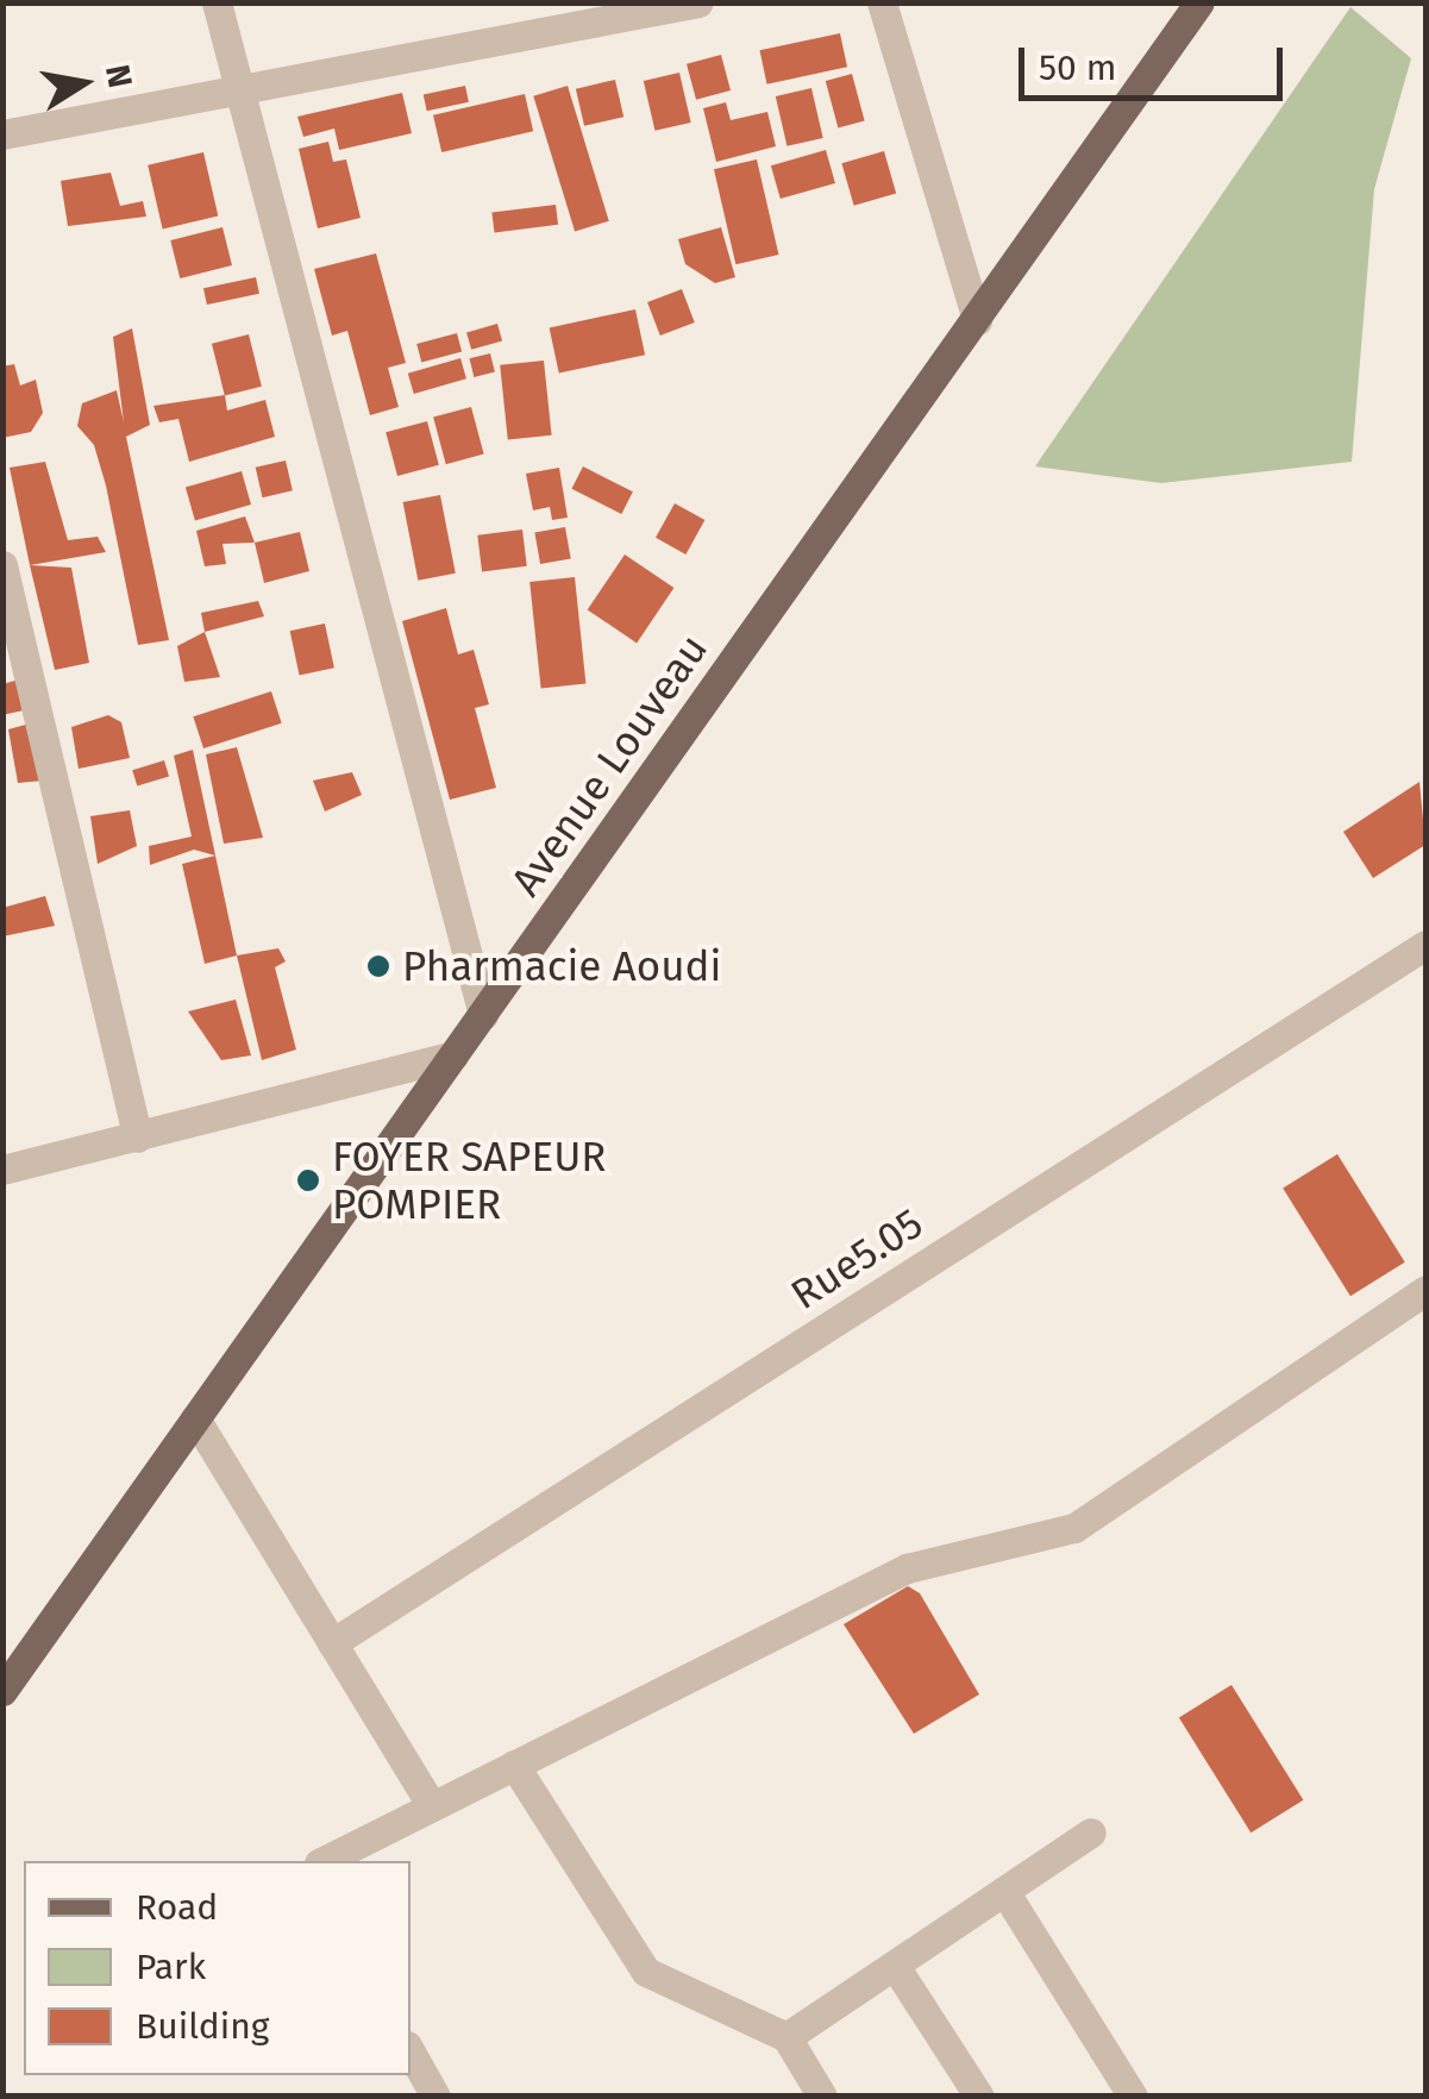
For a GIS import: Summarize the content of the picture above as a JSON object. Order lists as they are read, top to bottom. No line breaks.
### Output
{"streets":{"main road":["Avenue Louveau"],"street":["Rue5.05"]},"places":["Pharmacie Aoudi","FOYER SAPEUR POMPIER"],"legend":["Road","Park","Building"],"scale_bar":"50 m","north":"right"}
